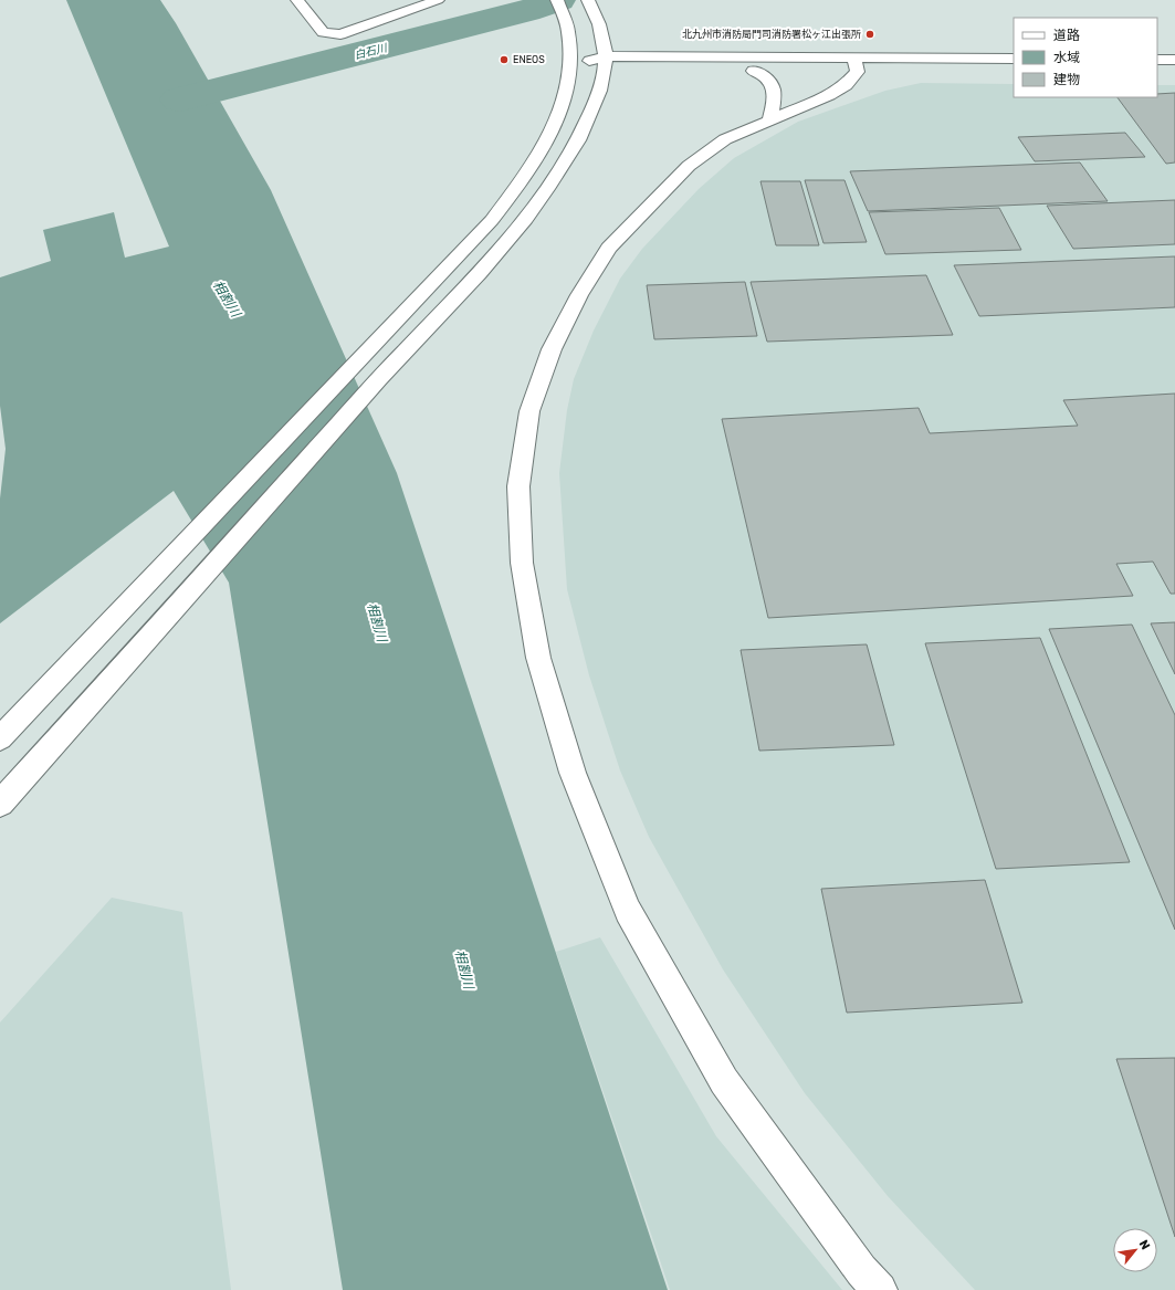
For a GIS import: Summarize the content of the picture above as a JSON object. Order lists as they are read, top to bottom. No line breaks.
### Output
{"water":["白石川","相割川"],"places":["北九州市消防局門司消防署松ヶ江出張所","ENEOS"],"legend":["道路","水域","建物"],"north":"top right"}
